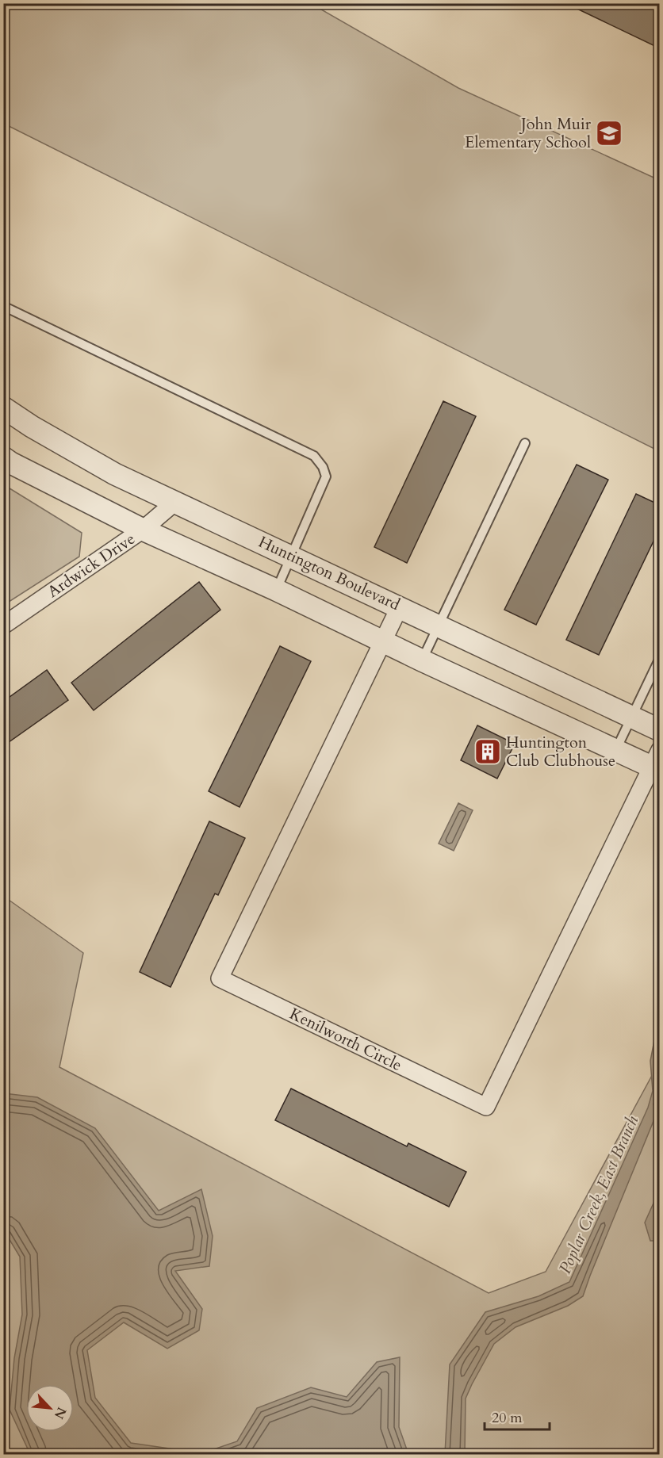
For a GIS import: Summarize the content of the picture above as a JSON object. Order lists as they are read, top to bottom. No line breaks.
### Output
{"streets":{"street":["Ardwick Drive","Huntington Boulevard","Kenilworth Circle"]},"crossings":[["Ardwick Drive","Huntington Boulevard"],["Huntington Boulevard","Kenilworth Circle"]],"water":["Poplar Creek, East Branch"],"places":{"school or university":["John Muir Elementary School"],"building":["Huntington Club Clubhouse"]},"scale_bar":"20 m","north":"bottom right"}
